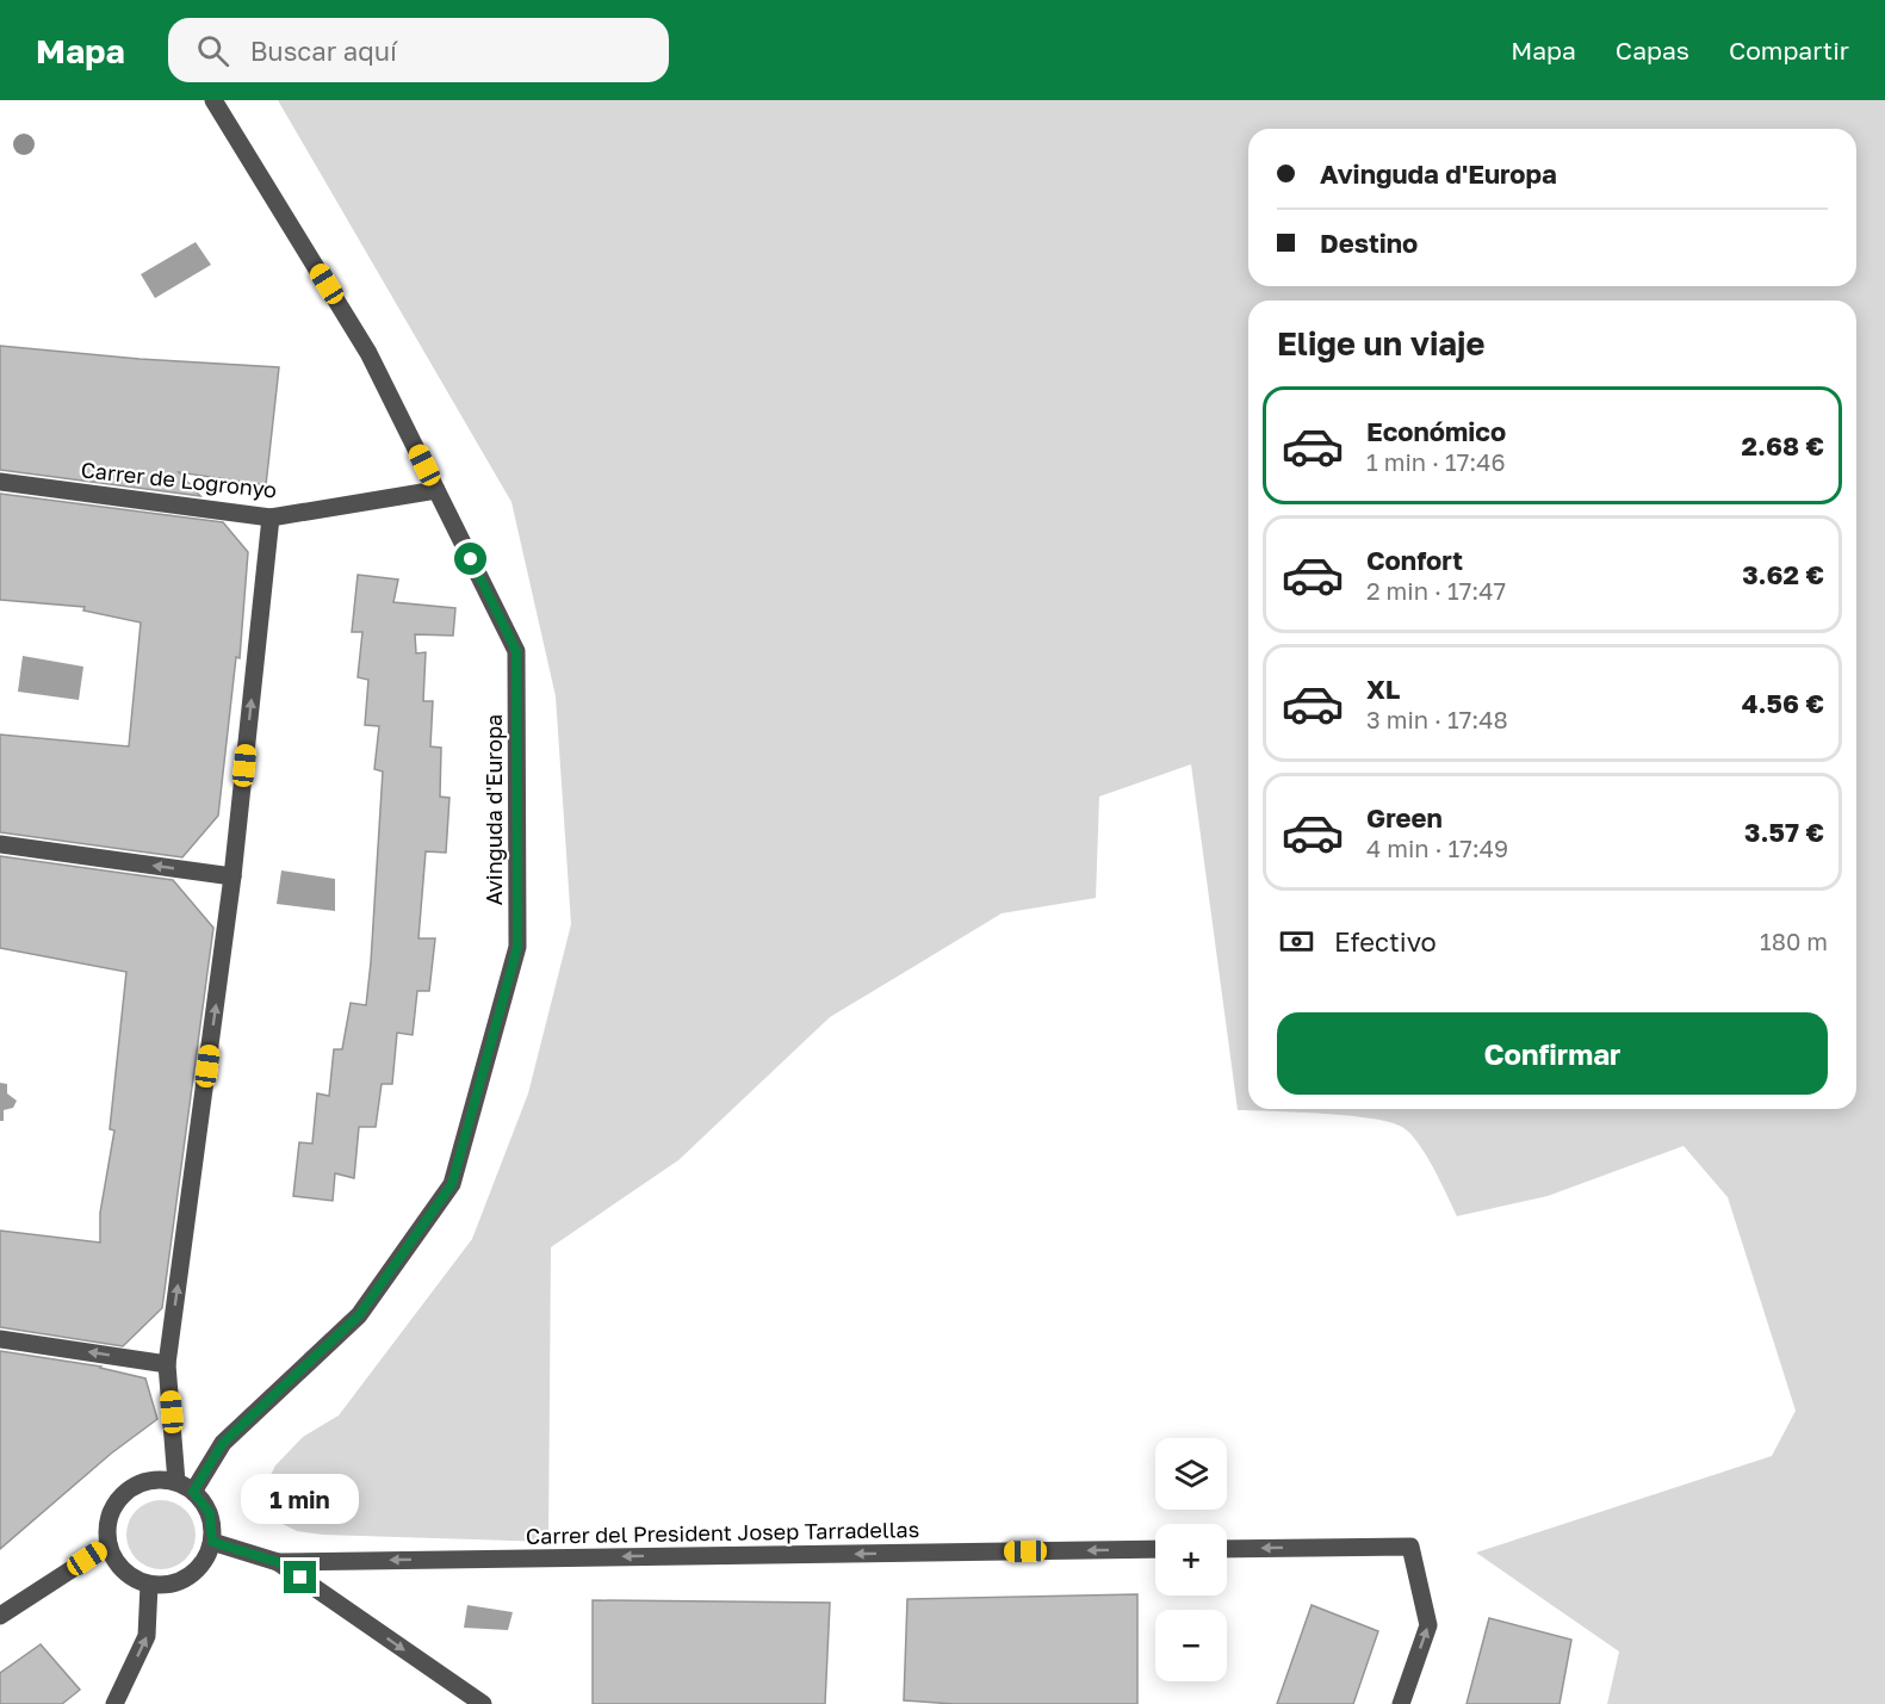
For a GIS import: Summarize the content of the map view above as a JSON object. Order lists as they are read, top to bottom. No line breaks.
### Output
{"streets":{"street":["Carrer de Logronyo","Avinguda d'Europa","Carrer del President Josep Tarradellas"]},"crossings":[["Carrer de Logronyo","Avinguda d'Europa"],["Avinguda d'Europa","Carrer del President Josep Tarradellas"]],"page":{"header":"Mapa","search":"Buscar aquí","nav":["Mapa","Capas","Compartir"],"banner":["Avinguda d'Europa","Destino"],"heading":"Elige un viaje","list":[{"name":"Económico","note":"1 min · 17:46","value":"2.68 €"},{"name":"Confort","note":"2 min · 17:47","value":"3.62 €"},{"name":"XL","note":"3 min · 17:48","value":"4.56 €"},{"name":"Green","note":"4 min · 17:49","value":"3.57 €"}],"pay":["Efectivo","180 m"],"buttons":"Confirmar","map_buttons":["+","−"],"bubble":"1 min"}}
